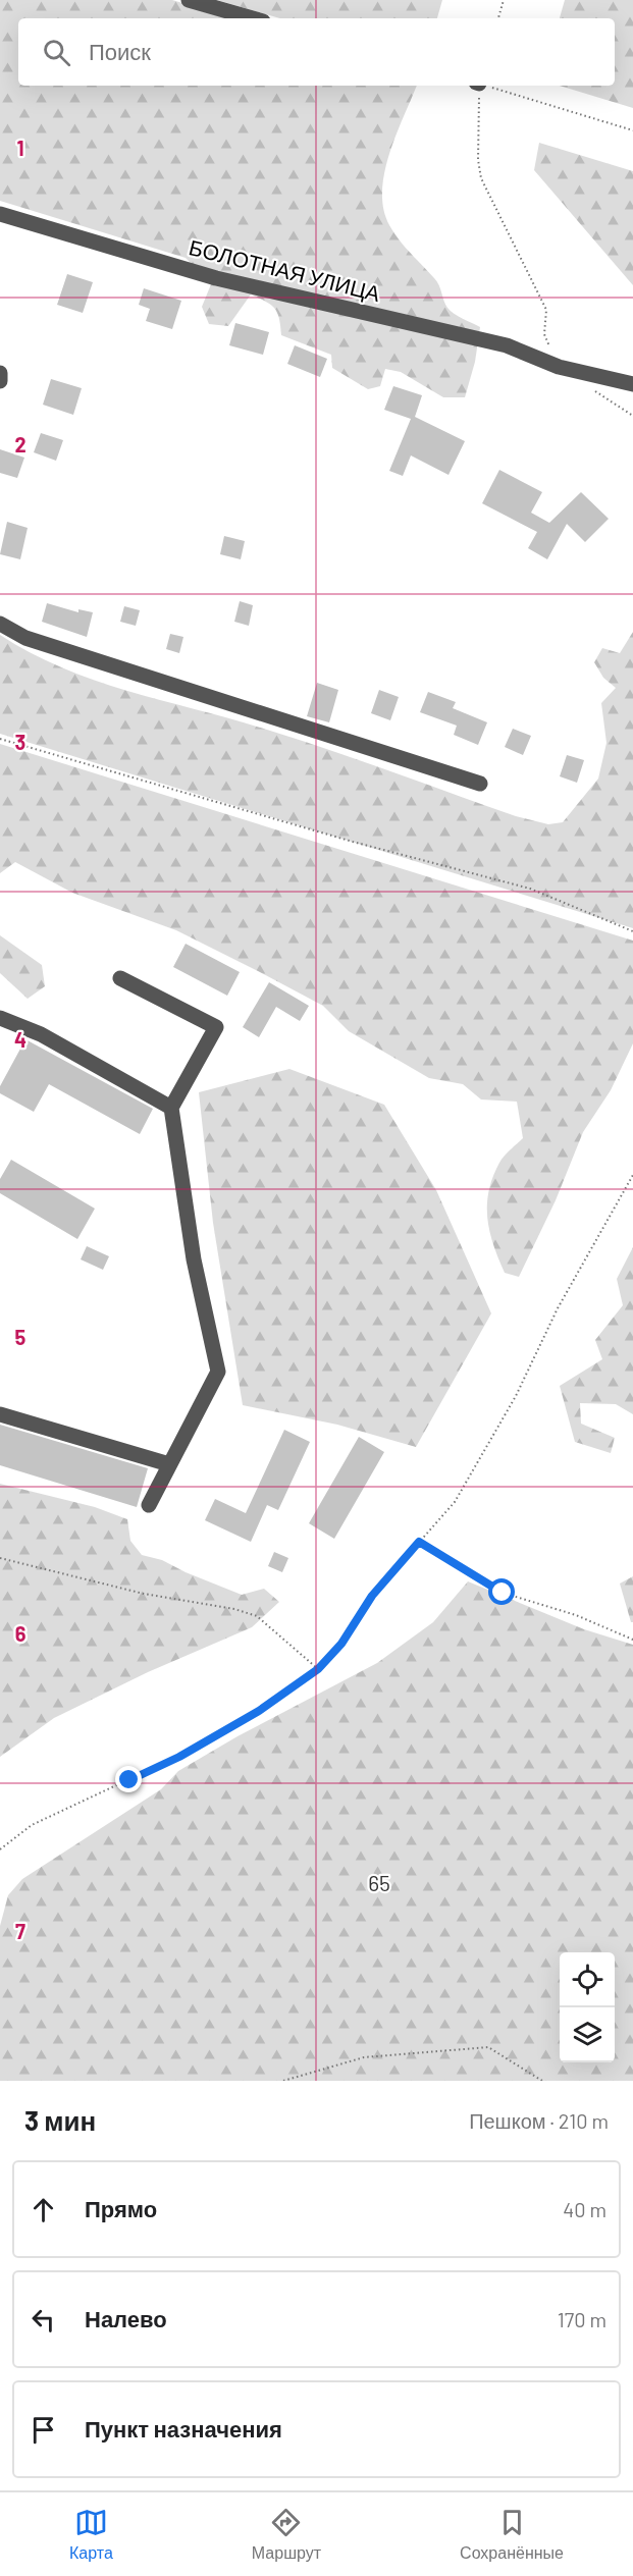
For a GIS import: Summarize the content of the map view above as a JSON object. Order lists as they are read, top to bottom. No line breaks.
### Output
{"streets":{"street":["БОЛОТНАЯ УЛИЦА"]},"parks":["65"],"page":{"search":"Поиск","heading":["3 мин","Пешком · 210 m"],"list":[["Прямо","40 m"],["Налево","170 m"],"Пункт назначения"],"nav":["Карта","Маршрут","Сохранённые"]},"grid":{"rows":["1","2","3","4","5","6","7"]}}
